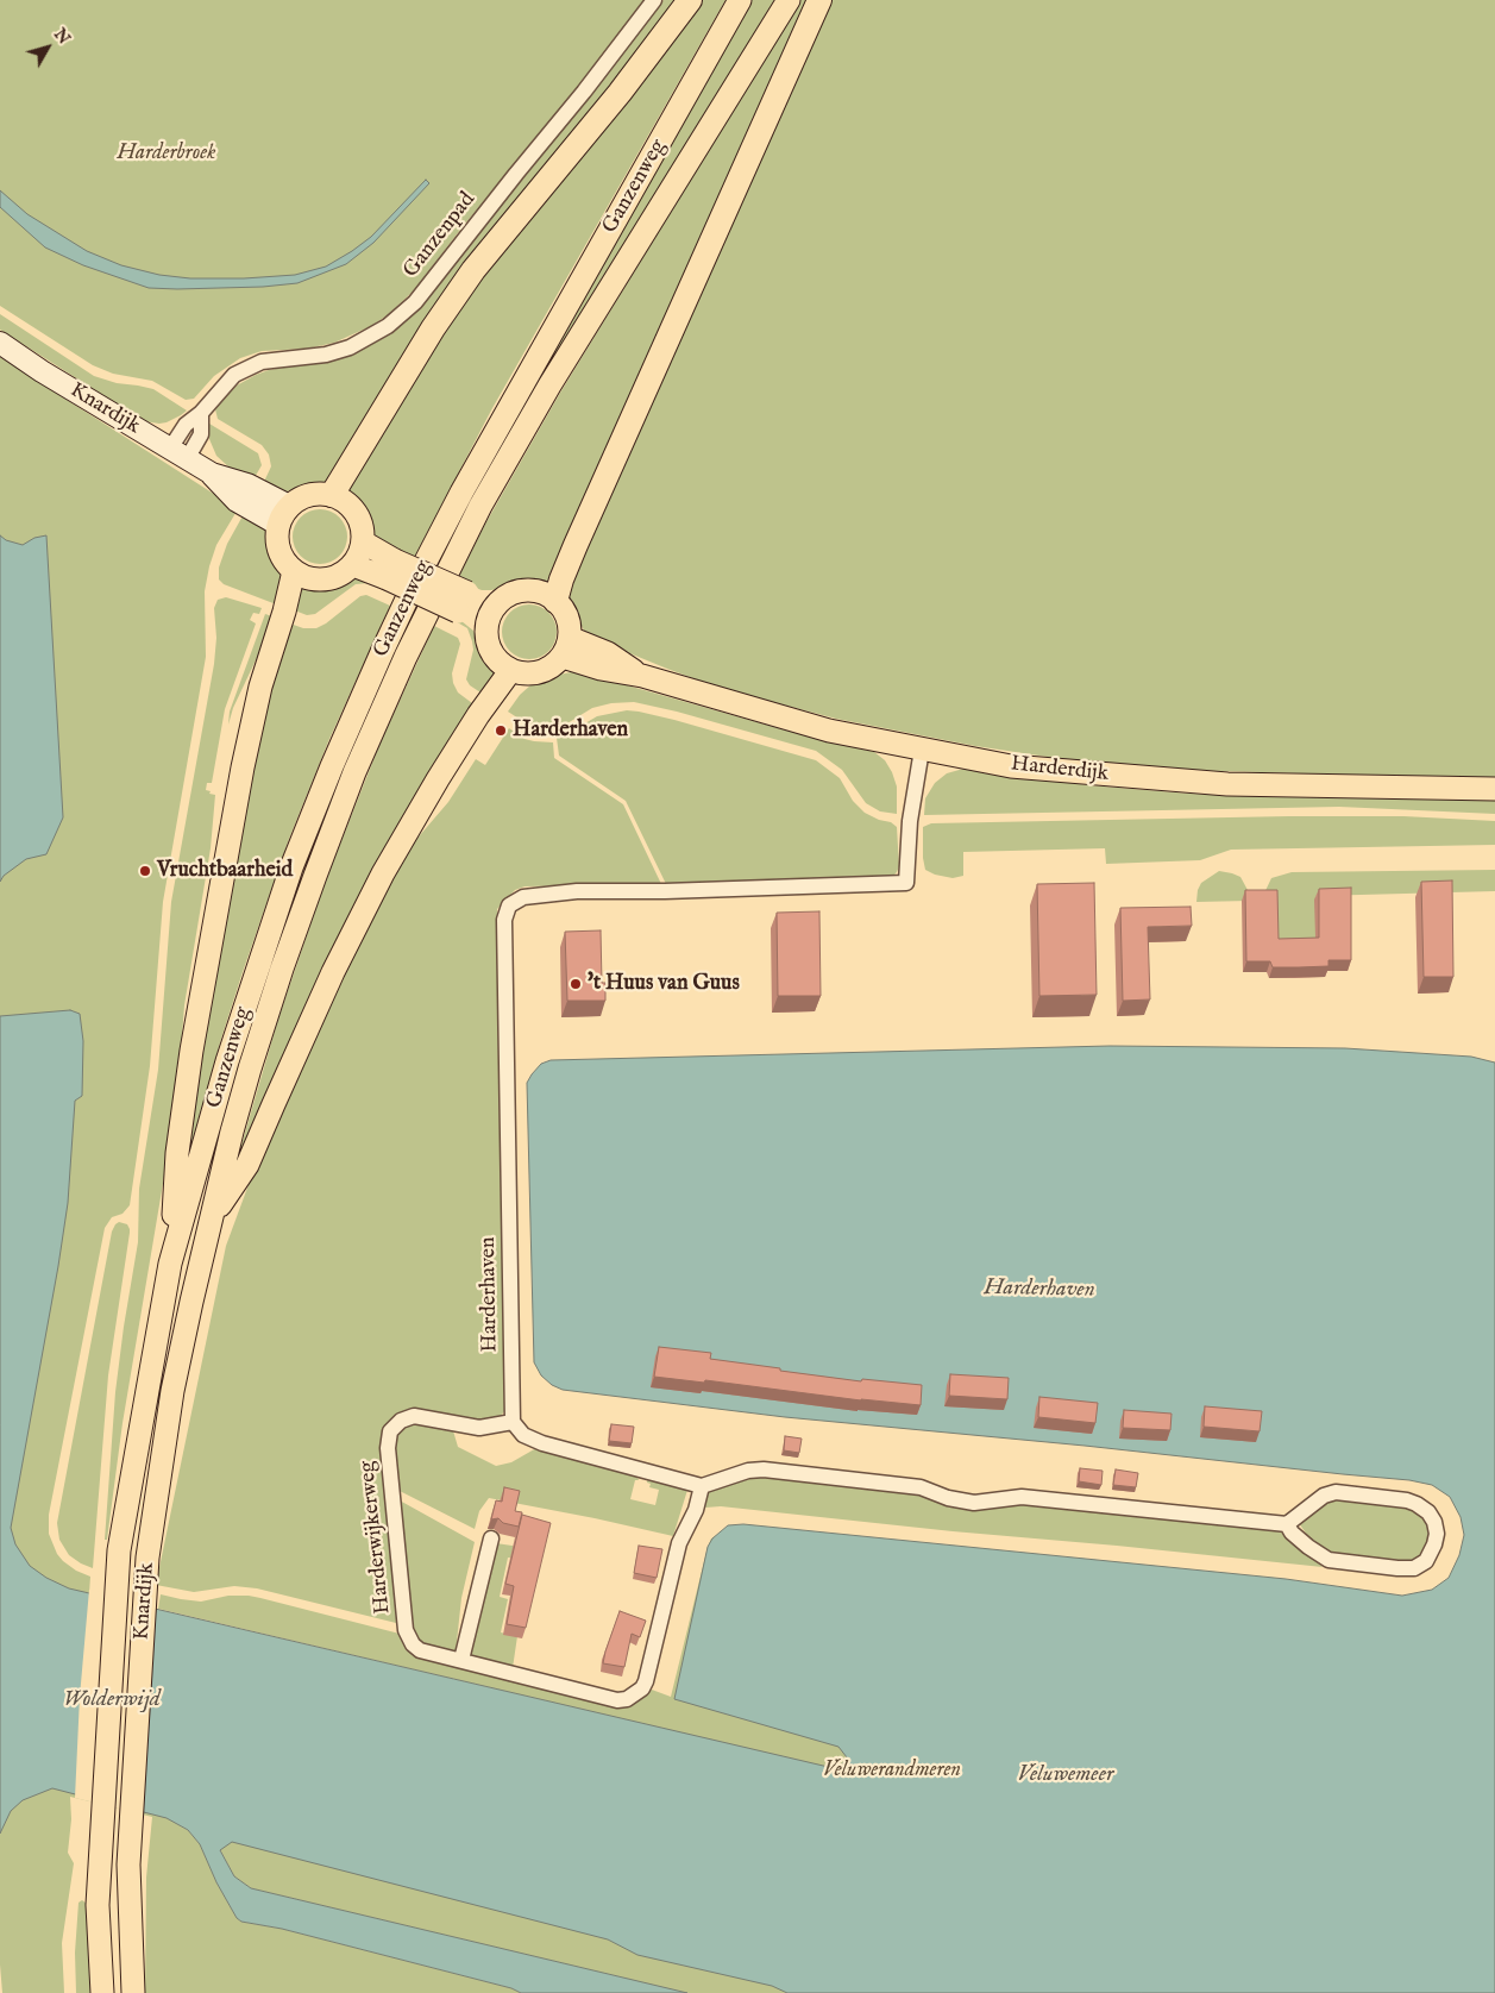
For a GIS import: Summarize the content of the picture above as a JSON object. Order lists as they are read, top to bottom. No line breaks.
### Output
{"streets":{"main road":["Ganzenweg","Knardijk","Harderdijk"],"street":["Ganzenpad","Harderhaven","Harderwijkerweg"]},"crossings":[["Ganzenweg","Knardijk"],["Ganzenpad","Knardijk"],["Harderdijk","Harderhaven"],["Harderhaven","Harderwijkerweg"]],"water":["Harderhaven","Wolderwijd","Veluwemeer"],"parks":["Harderbroek","Veluwerandmeren"],"places":["Harderhaven","Vruchtbaarheid","'t Huus van Guus"],"north":"top right"}
